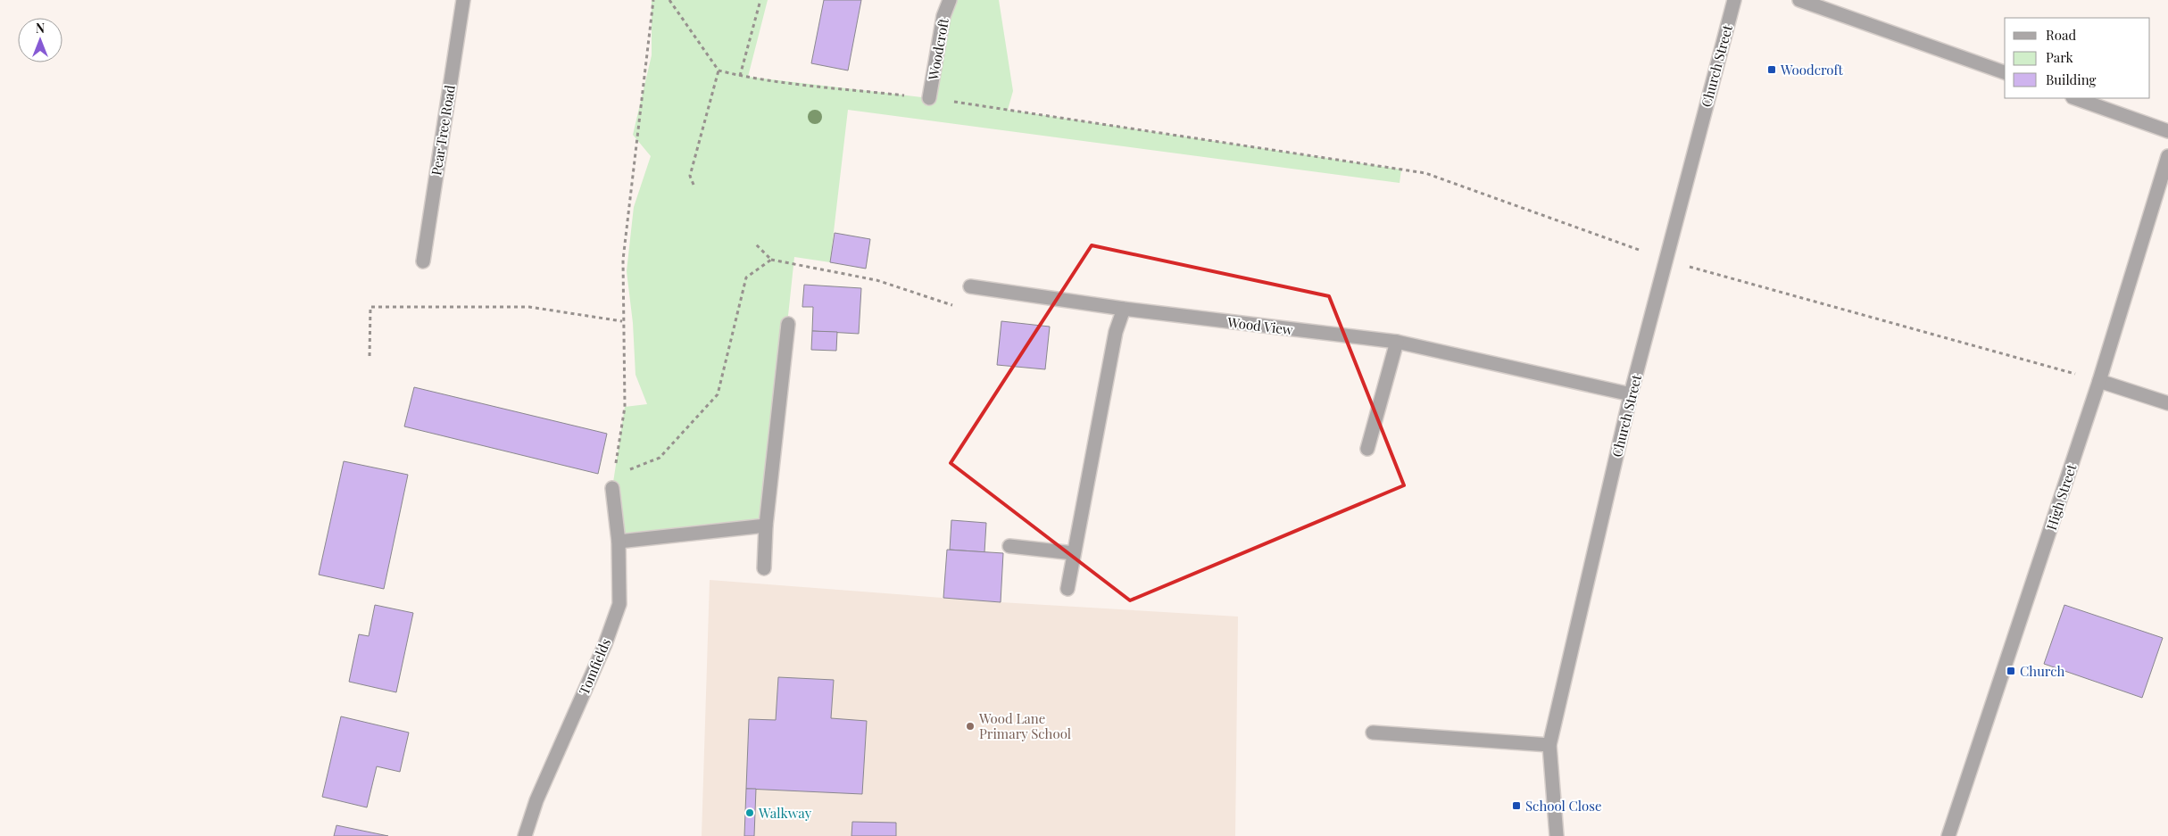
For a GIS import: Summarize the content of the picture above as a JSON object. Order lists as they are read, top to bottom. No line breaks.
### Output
{"streets":{"street":["Woodcroft","Church Street","Pear Tree Road","Wood View","High Street","Tomfields"]},"crossings":[["Church Street","Wood View"]],"places":{"transit":["Woodcroft","Church","School Close"],"other":["Wood Lane Primary School","Walkway"]},"legend":["Road","Park","Building"],"north":"top"}
